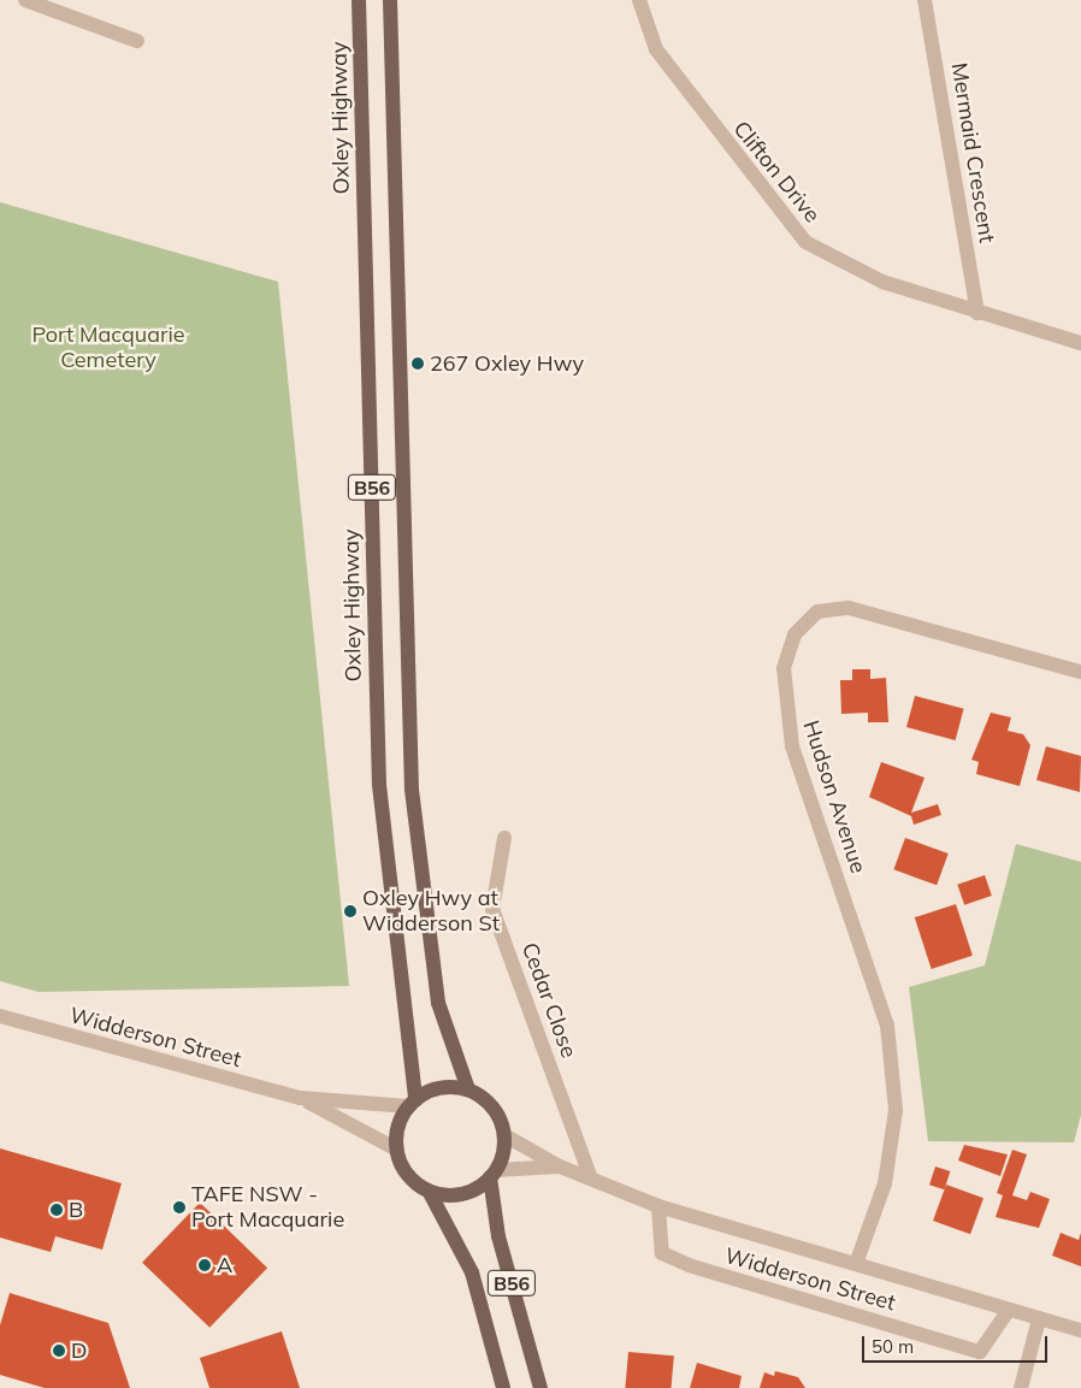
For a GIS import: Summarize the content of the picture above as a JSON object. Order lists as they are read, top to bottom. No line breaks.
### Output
{"streets":{"main road":["Oxley Highway","B56"],"street":["Mermaid Crescent","Clifton Drive","Hudson Avenue","Cedar Close","Widderson Street"]},"crossings":[["Oxley Highway","B56"],["Oxley Highway","Widderson Street"],["Mermaid Crescent","Clifton Drive"],["B56","Widderson Street"],["Hudson Avenue","Widderson Street"],["Cedar Close","Widderson Street"]],"parks":["Port Macquarie Cemetery"],"places":["267 Oxley Hwy","Oxley Hwy at Widderson St","TAFE NSW - Port Macquarie","B","A","D"],"scale_bar":"50 m"}
